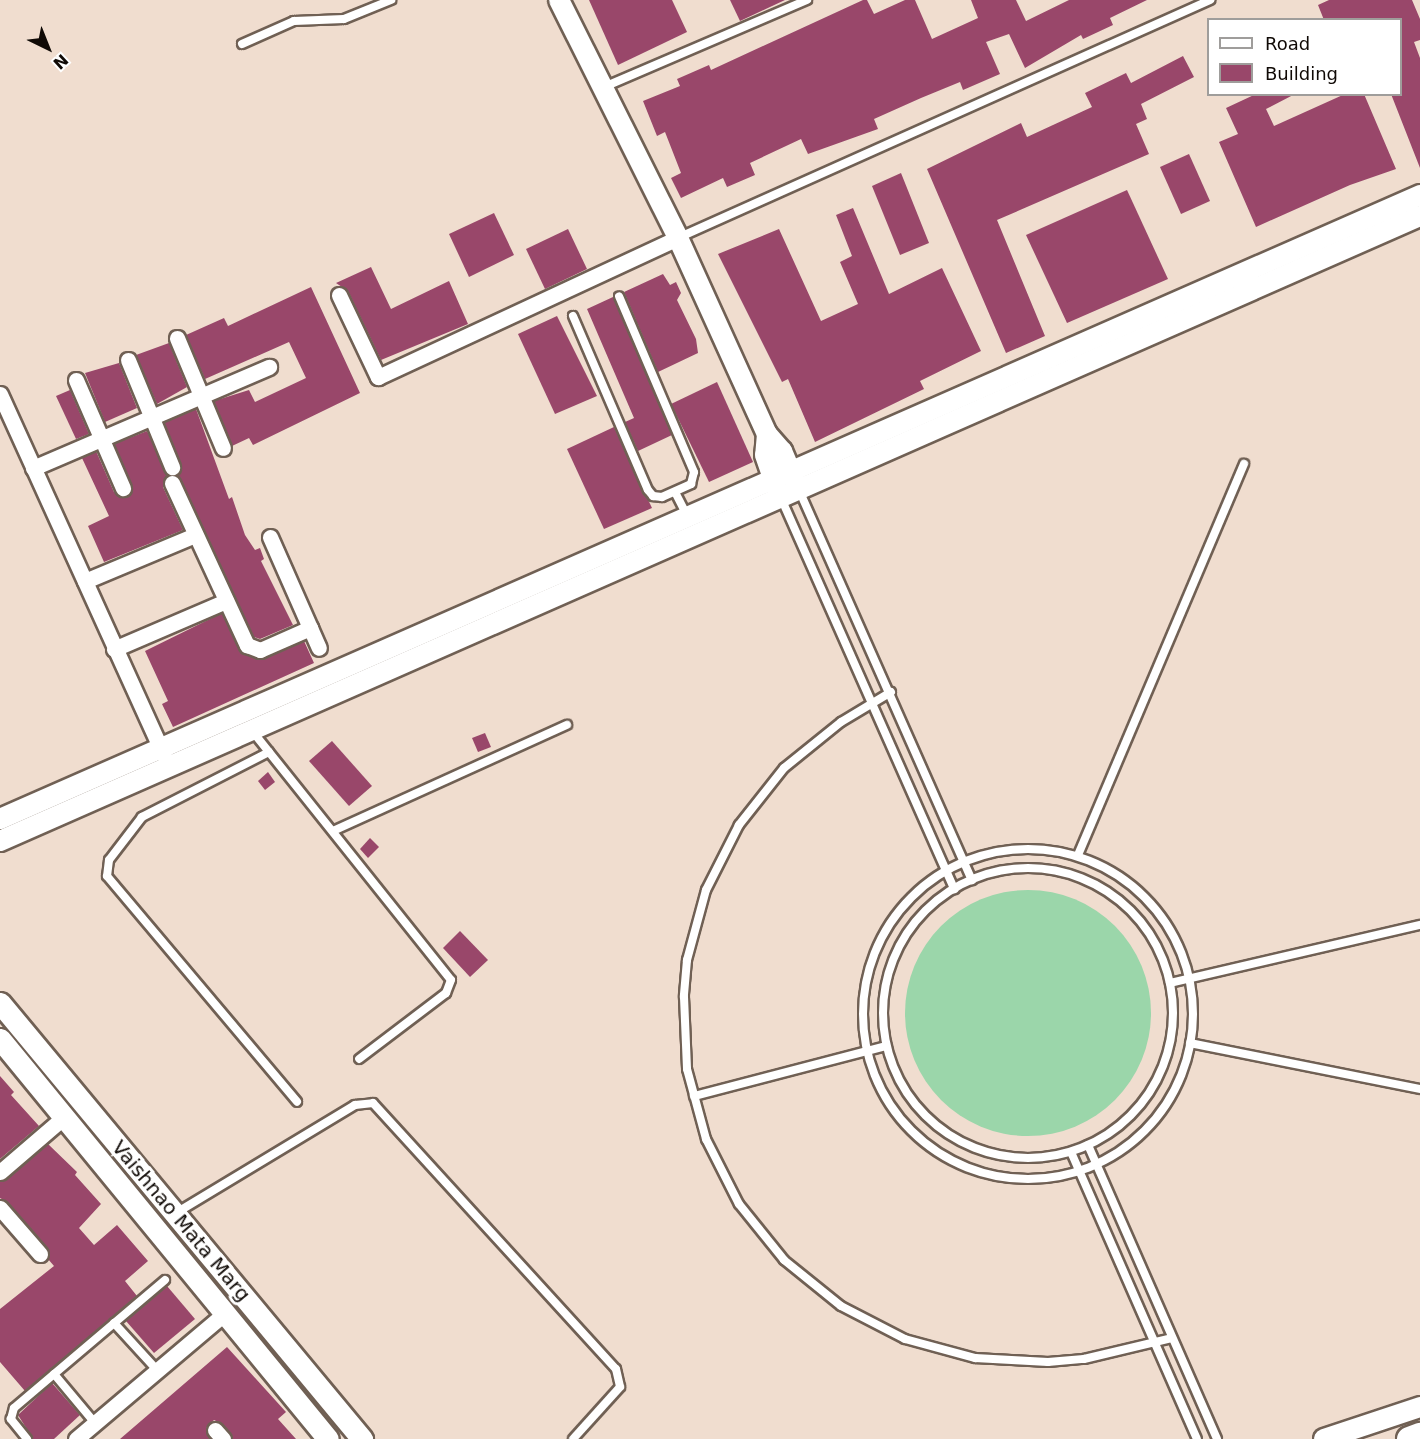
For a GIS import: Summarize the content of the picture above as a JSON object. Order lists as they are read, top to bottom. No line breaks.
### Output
{"streets":{"main road":["Vaishnao Mata Marg"]},"legend":["Road","Building"],"north":"bottom right"}
